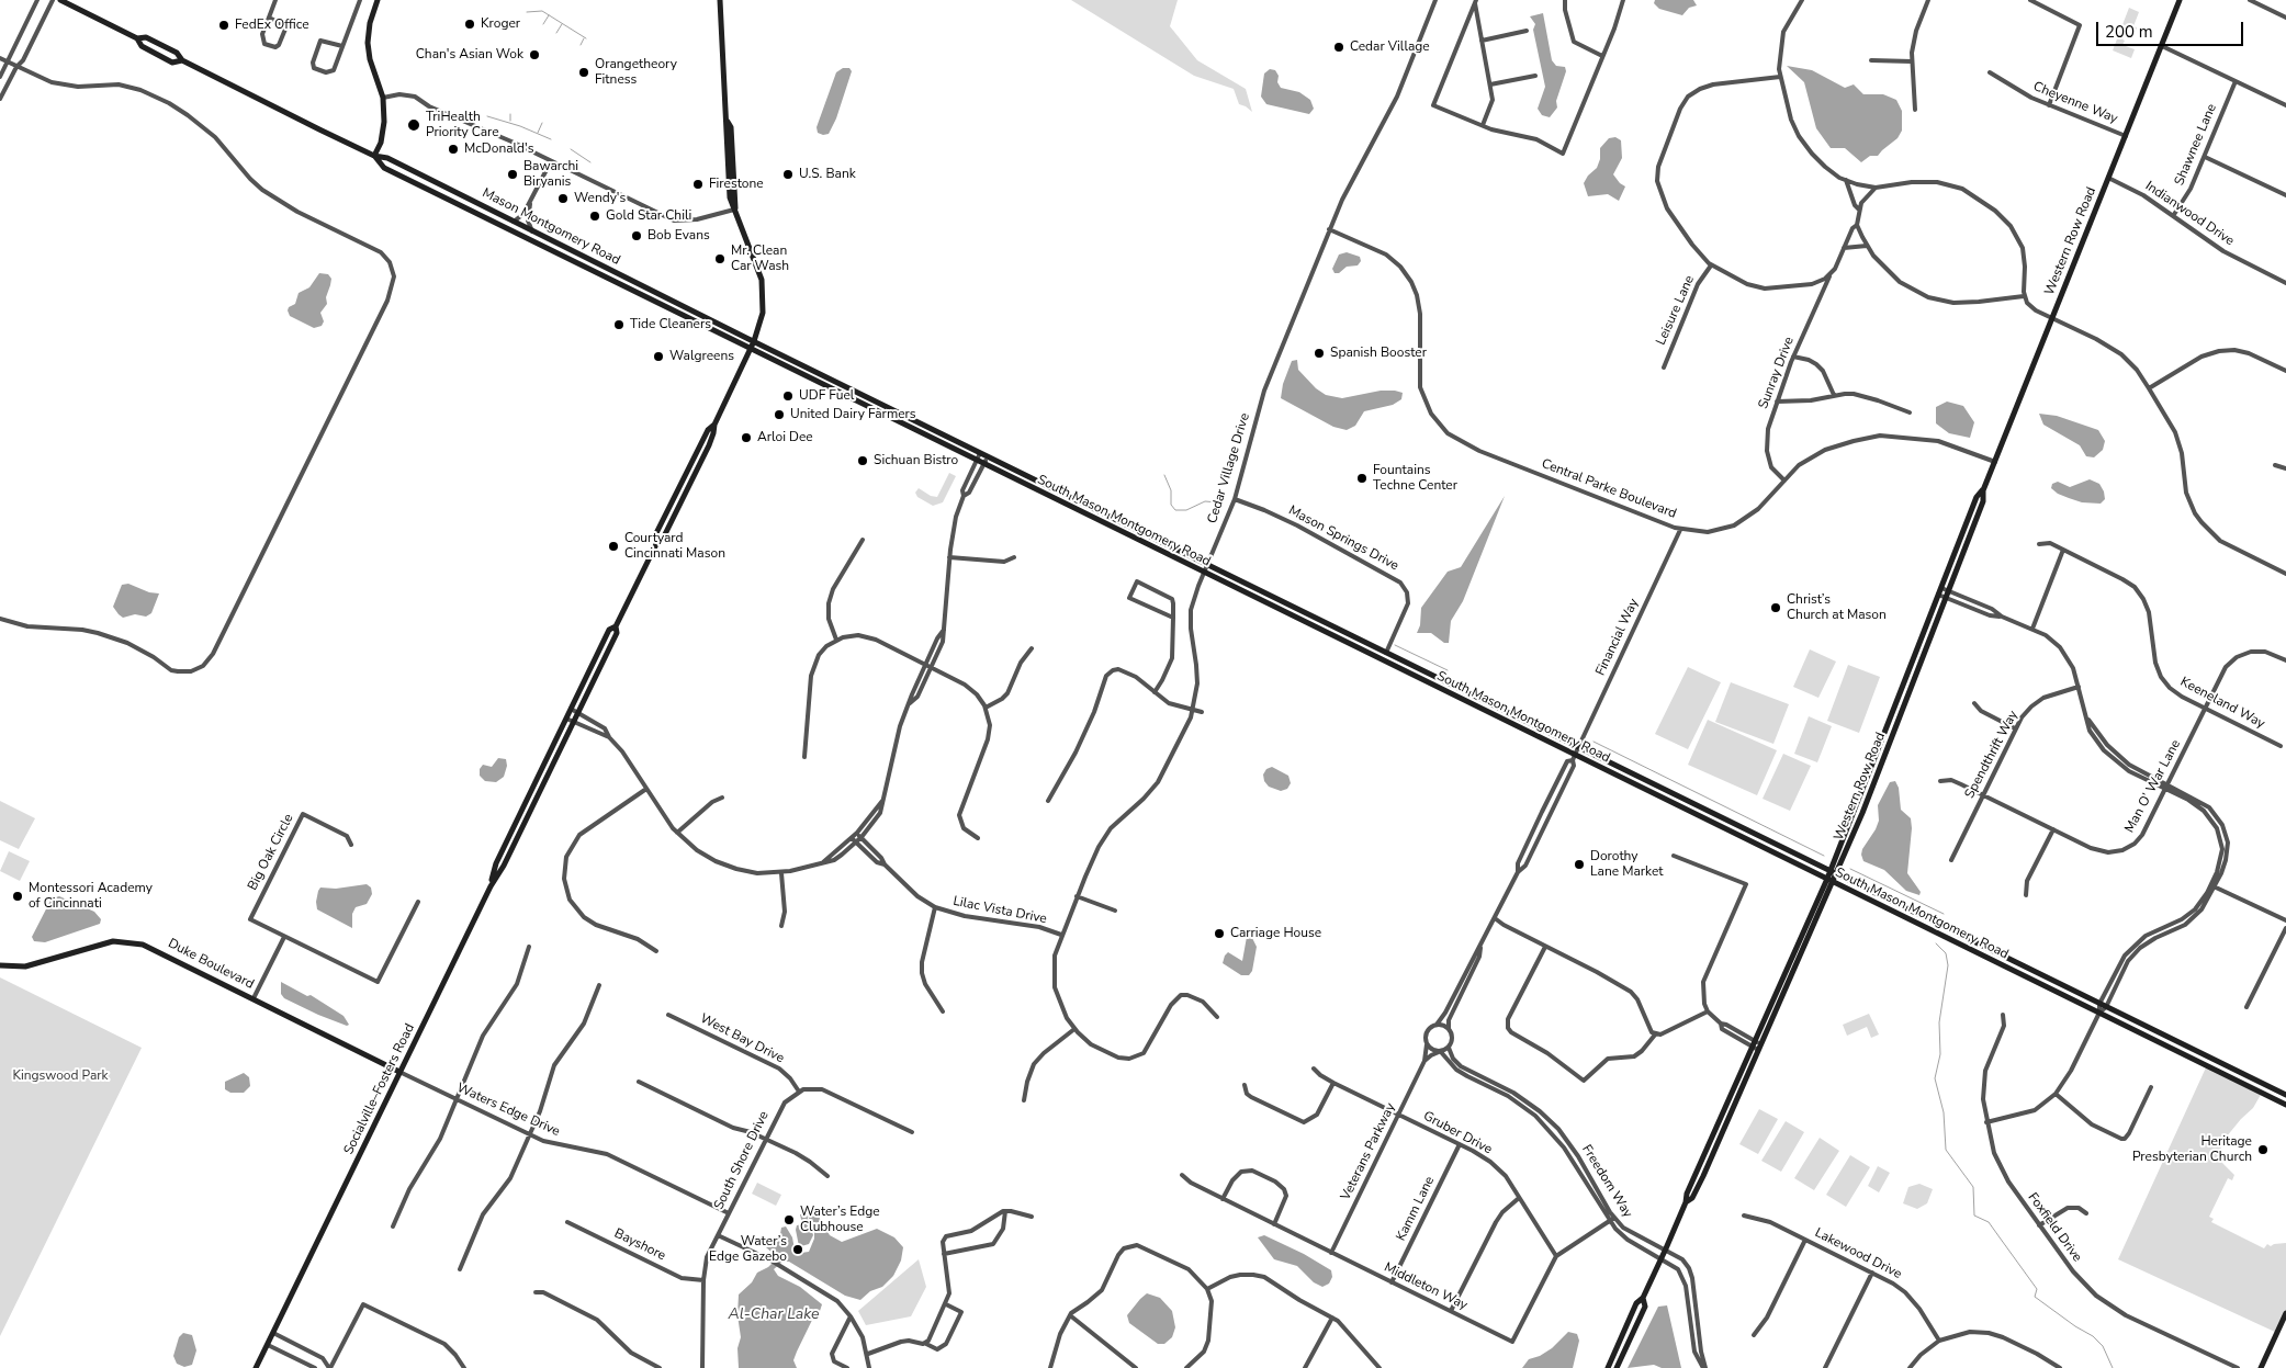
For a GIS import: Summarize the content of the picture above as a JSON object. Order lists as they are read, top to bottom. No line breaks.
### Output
{"streets":{"main road":["Mason Montgomery Road","Western Row Road","South Mason Montgomery Road","Duke Boulevard","Socialville–Fosters Road"],"street":["Cheyenne Way","Shawnee Lane","Indianwood Drive","Leisure Lane","Sunray Drive","Cedar Village Drive","Central Parke Boulevard","Mason Springs Drive","Financial Way","Keeneland Way","Spendthrift Way","Man O’ War Lane","Big Oak Circle","Lilac Vista Drive","West Bay Drive","Waters Edge Drive","Gruber Drive","Veterans Parkway","South Shore Drive","Freedom Way","Kamm Lane","Foxfield Drive","Bayshore","Lakewood Drive","Middleton Way"]},"crossings":[["Cheyenne Way","Western Row Road"],["Shawnee Lane","Indianwood Drive"],["Indianwood Drive","Western Row Road"],["Mason Montgomery Road","South Mason Montgomery Road"],["Mason Montgomery Road","Socialville–Fosters Road"],["Western Row Road","Central Parke Boulevard"],["Western Row Road","South Mason Montgomery Road"],["Western Row Road","Freedom Way"],["Sunray Drive","Central Parke Boulevard"],["Cedar Village Drive","Central Parke Boulevard"],["Cedar Village Drive","South Mason Montgomery Road"],["Cedar Village Drive","Mason Springs Drive"],["Cedar Village Drive","Lilac Vista Drive"],["Central Parke Boulevard","Financial Way"],["South Mason Montgomery Road","Mason Springs Drive"],["South Mason Montgomery Road","Financial Way"],["South Mason Montgomery Road","Socialville–Fosters Road"],["Keeneland Way","Man O’ War Lane"],["Spendthrift Way","Man O’ War Lane"],["Duke Boulevard","Socialville–Fosters Road"],["Duke Boulevard","Waters Edge Drive"],["West Bay Drive","South Shore Drive"],["Socialville–Fosters Road","Waters Edge Drive"],["Waters Edge Drive","South Shore Drive"],["Gruber Drive","Veterans Parkway"],["Gruber Drive","Kamm Lane"],["Gruber Drive","Middleton Way"],["Veterans Parkway","Freedom Way"],["Veterans Parkway","Middleton Way"],["South Shore Drive","Bayshore"],["Freedom Way","Middleton Way"],["Kamm Lane","Middleton Way"]],"water":["Al-Char Lake"],"parks":["Kingswood Park"],"places":["Kroger","FedEx Office","Cedar Village","Chan's Asian Wok","Orangetheory Fitness","TriHealth Priority Care","McDonald's","Bawarchi Biryanis","U.S. Bank","Firestone","Wendy's","Gold Star Chili","Bob Evans","Mr. Clean Car Wash","Tide Cleaners","Spanish Booster","Walgreens","UDF Fuel","United Dairy Farmers","Arloi Dee","Sichuan Bistro","Fountains Techne Center","Courtyard Cincinnati Mason","Christ’s Church at Mason","Dorothy Lane Market","Montessori Academy of Cincinnati","Carriage House","Heritage Presbyterian Church","Water’s Edge Clubhouse","Water’s Edge Gazebo"],"scale_bar":"200 m"}
